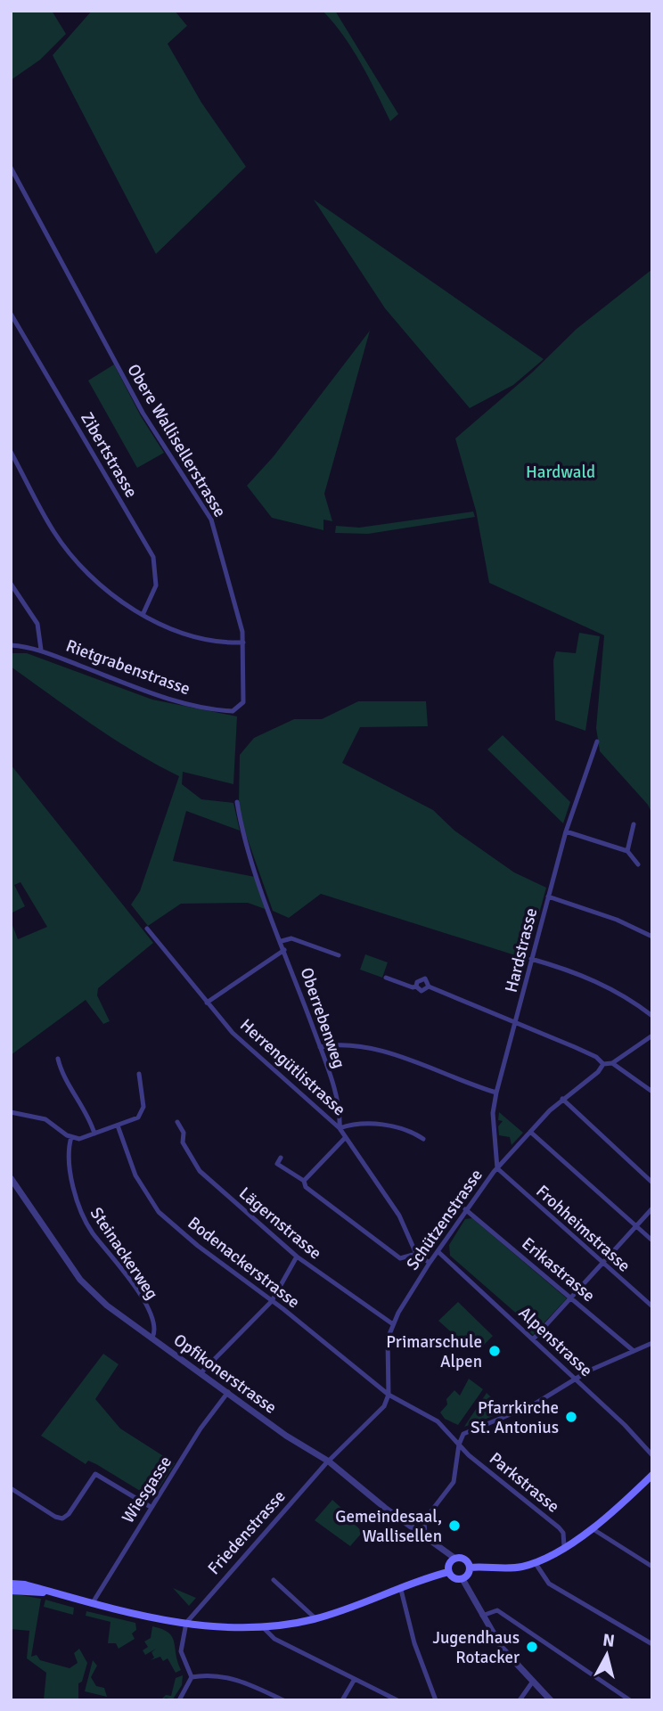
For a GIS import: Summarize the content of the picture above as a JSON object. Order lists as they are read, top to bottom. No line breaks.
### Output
{"streets":{"street":["Obere Wallisellerstrasse","Zibertstrasse","Rietgrabenstrasse","Hardstrasse","Oberrebenweg","Herrengütlistrasse","Schützenstrasse","Lägernstrasse","Frohheimstrasse","Steinackerweg","Bodenackerstrasse","Erikastrasse","Alpenstrasse","Opfikonerstrasse","Parkstrasse","Wiesgasse","Friedenstrasse"]},"crossings":[["Obere Wallisellerstrasse","Rietgrabenstrasse"],["Hardstrasse","Schützenstrasse"],["Hardstrasse","Frohheimstrasse"],["Oberrebenweg","Herrengütlistrasse"],["Schützenstrasse","Lägernstrasse"],["Schützenstrasse","Frohheimstrasse"],["Schützenstrasse","Bodenackerstrasse"],["Schützenstrasse","Erikastrasse"],["Schützenstrasse","Alpenstrasse"],["Steinackerweg","Opfikonerstrasse"],["Bodenackerstrasse","Parkstrasse"],["Opfikonerstrasse","Wiesgasse"],["Opfikonerstrasse","Friedenstrasse"]],"parks":["Hardwald"],"places":["Primarschule Alpen","Pfarrkirche St. Antonius","Gemeindesaal, Wallisellen","Jugendhaus Rotacker"],"north":"top"}
